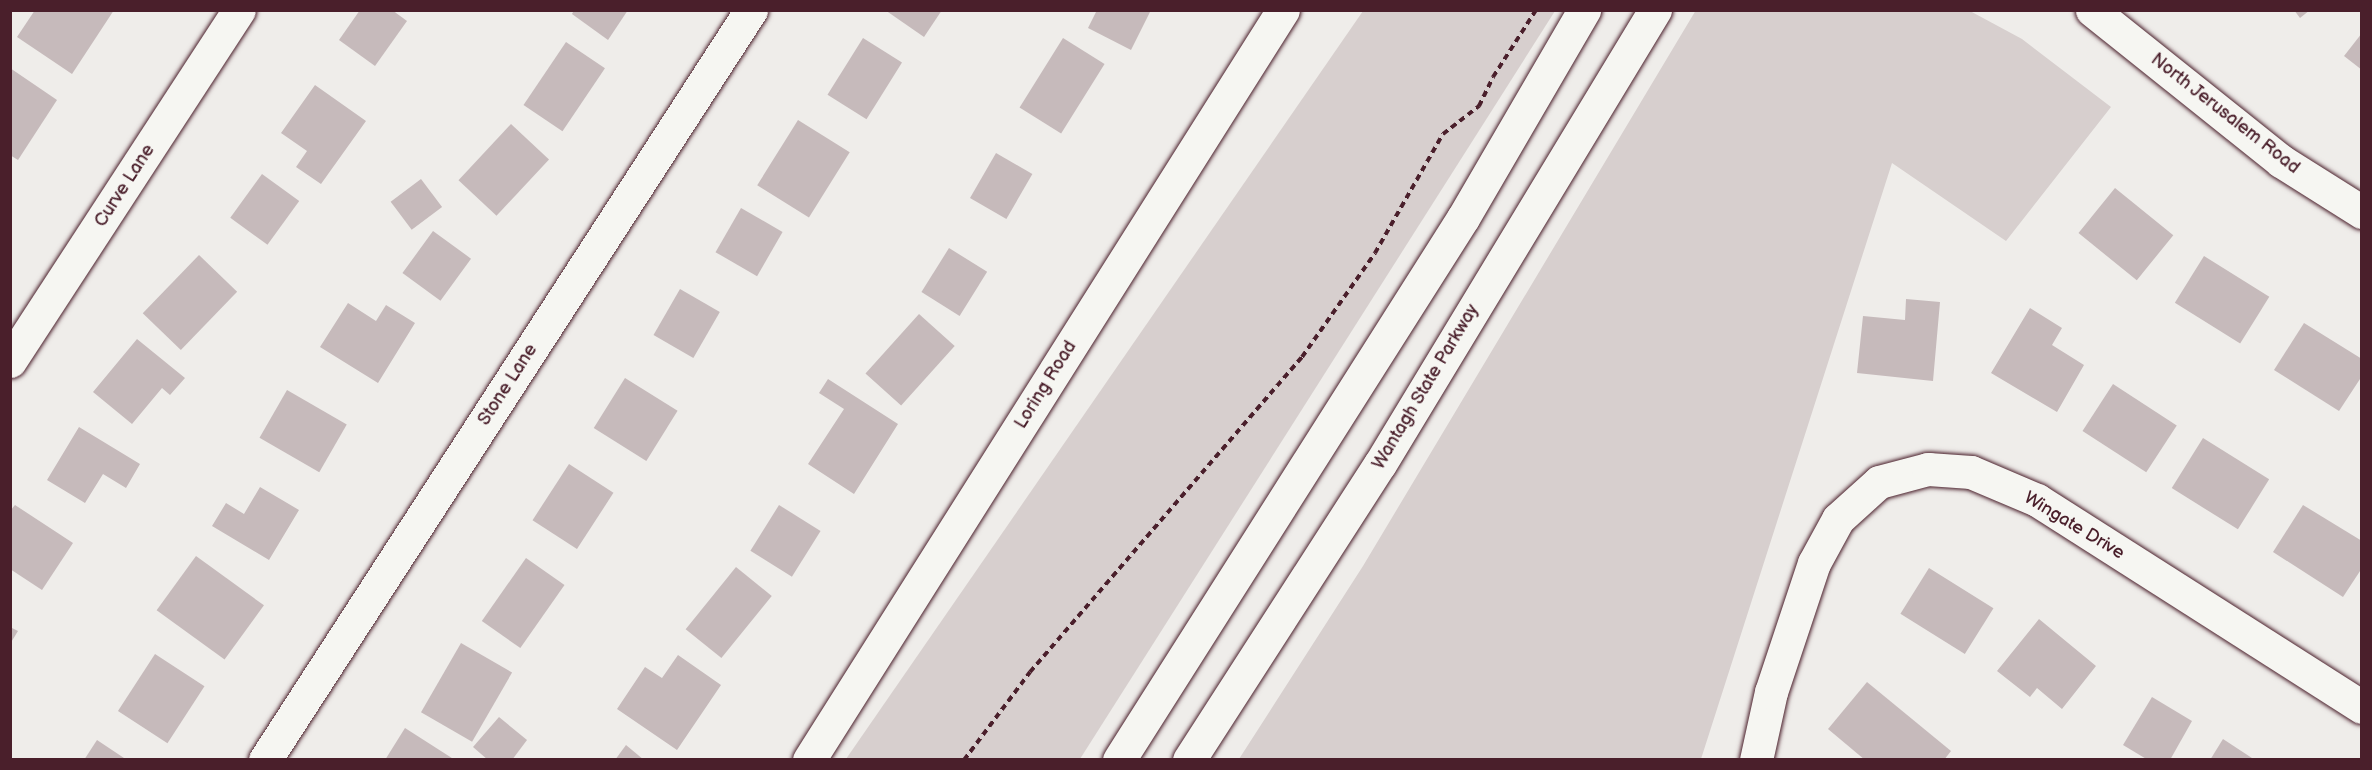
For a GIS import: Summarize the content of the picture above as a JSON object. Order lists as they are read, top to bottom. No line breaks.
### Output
{"streets":{"main road":["North Jerusalem Road","Curve Lane","Stone Lane","Loring Road","Wantagh State Parkway","Wingate Drive"]}}
